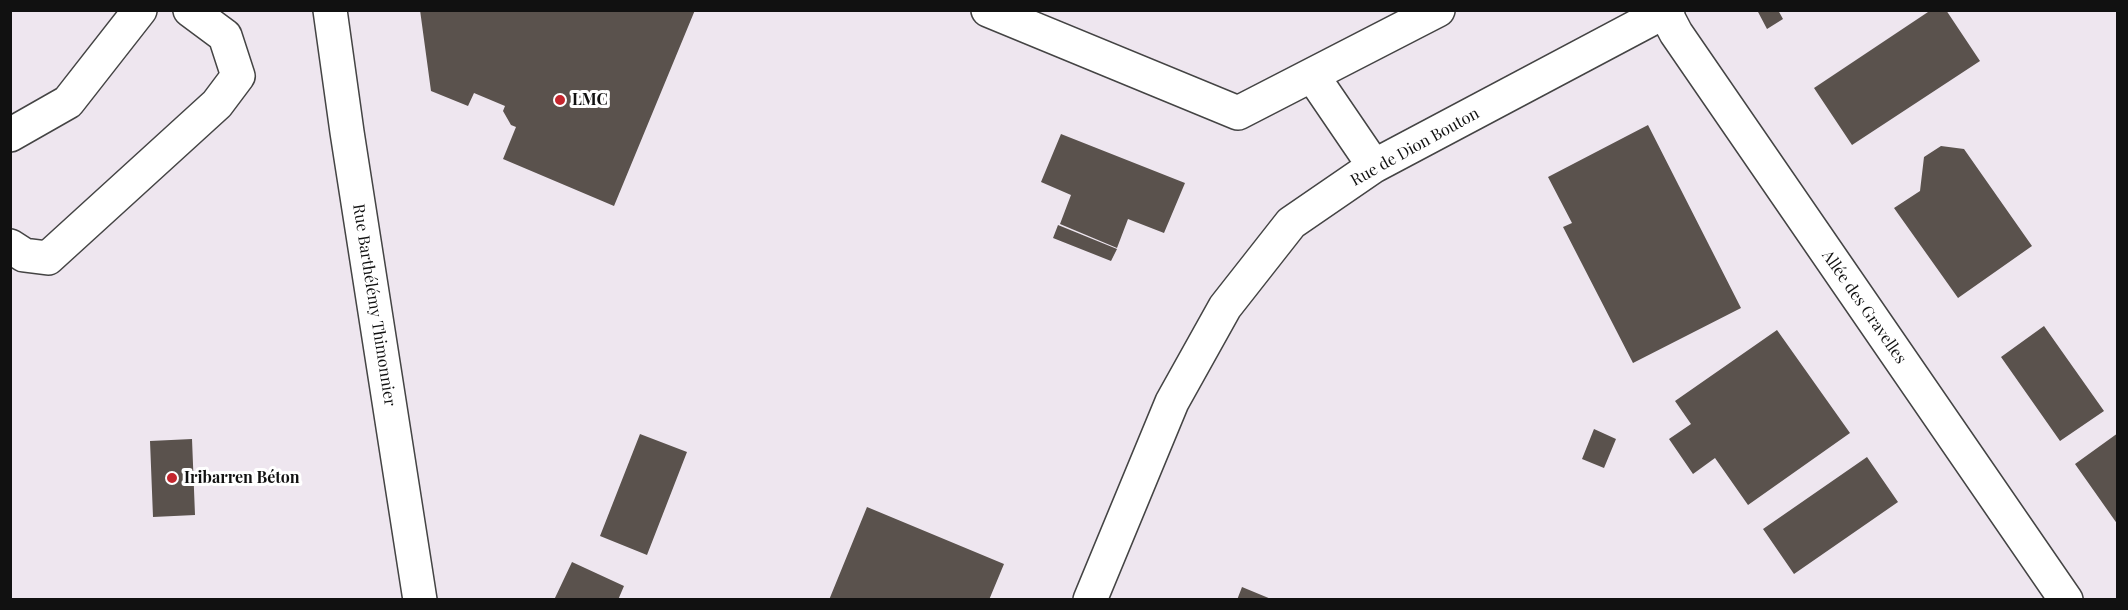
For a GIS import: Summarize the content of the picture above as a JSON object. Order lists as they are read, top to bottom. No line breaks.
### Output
{"streets":{"street":["Rue de Dion Bouton","Rue Barthélémy Thimonnier","Allée des Gravelles"]},"crossings":[["Rue de Dion Bouton","Allée des Gravelles"]],"places":["LMC","Iribarren Béton"]}
